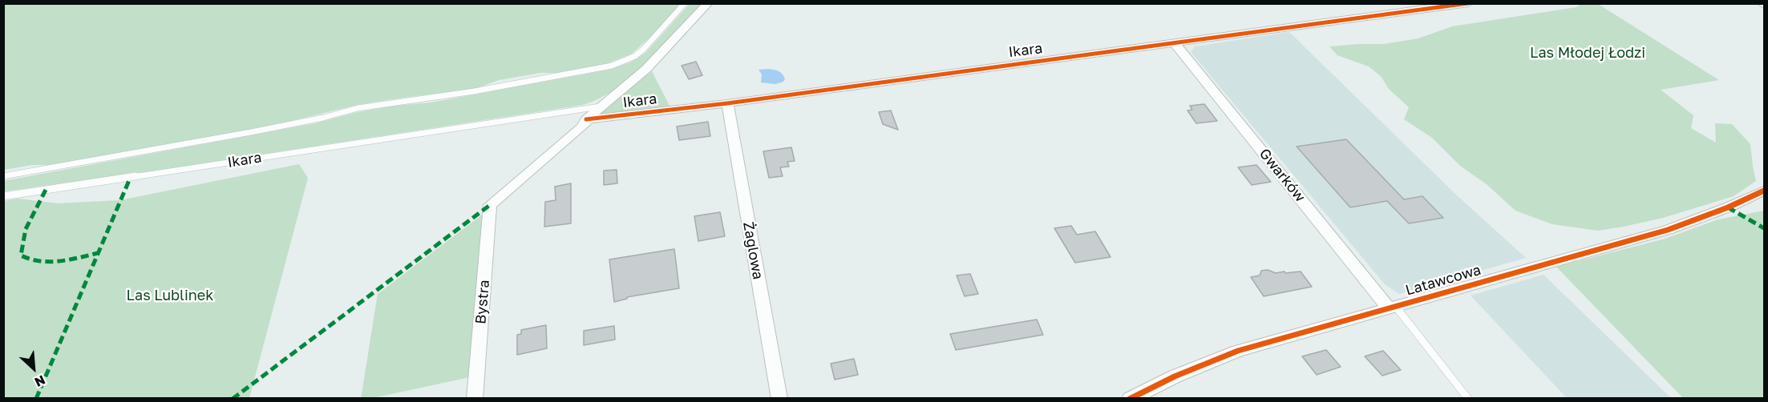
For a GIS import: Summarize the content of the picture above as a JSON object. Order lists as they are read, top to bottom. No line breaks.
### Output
{"streets":{"street":["Ikara","Gwarków","Żaglowa","Latawcowa","Bystra"]},"crossings":[["Ikara","Gwarków"],["Ikara","Żaglowa"],["Ikara","Bystra"],["Gwarków","Latawcowa"]],"parks":["Las Młodej Łodzi","Las Lublinek"],"north":"bottom right"}
